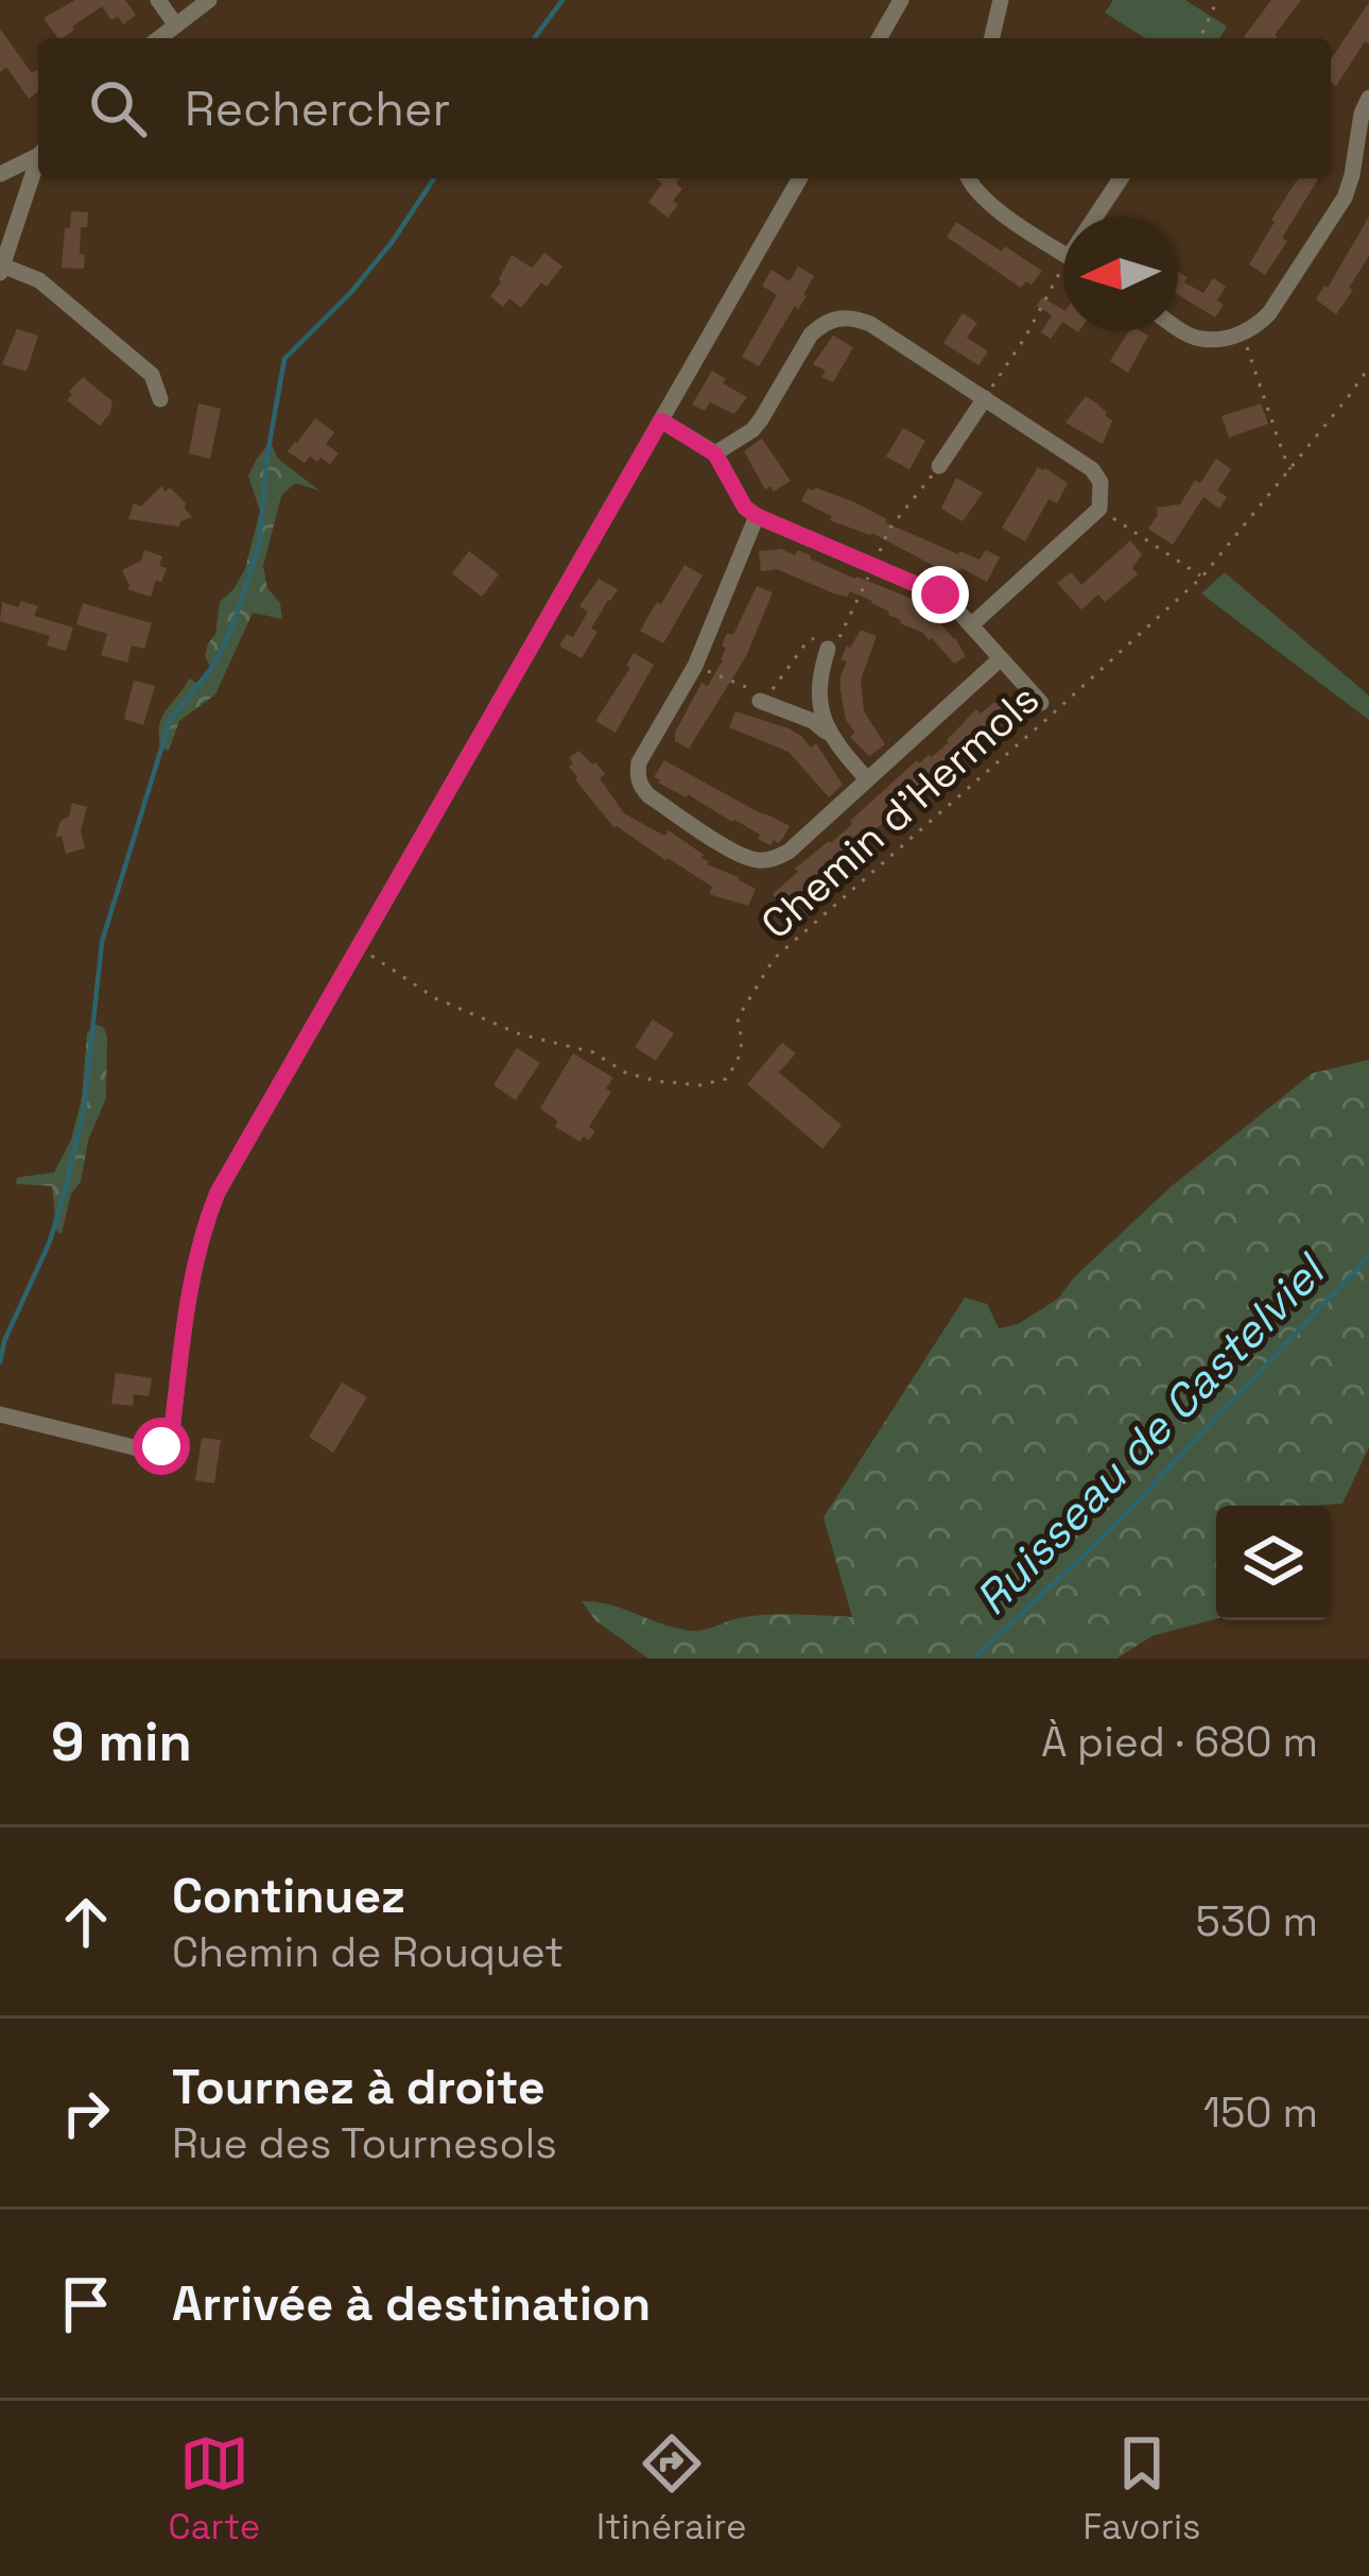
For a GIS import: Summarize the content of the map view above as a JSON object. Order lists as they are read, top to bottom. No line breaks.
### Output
{"streets":{"path":["Chemin d'Hermols"]},"water":["Ruisseau de Castelviel"],"north":"left","page":{"search":"Rechercher","heading":["9 min","À pied · 680 m"],"list":[["Continuez","Chemin de Rouquet","530 m"],["Tournez à droite","Rue des Tournesols","150 m"],"Arrivée à destination"],"nav":["Carte","Itinéraire","Favoris"]}}
